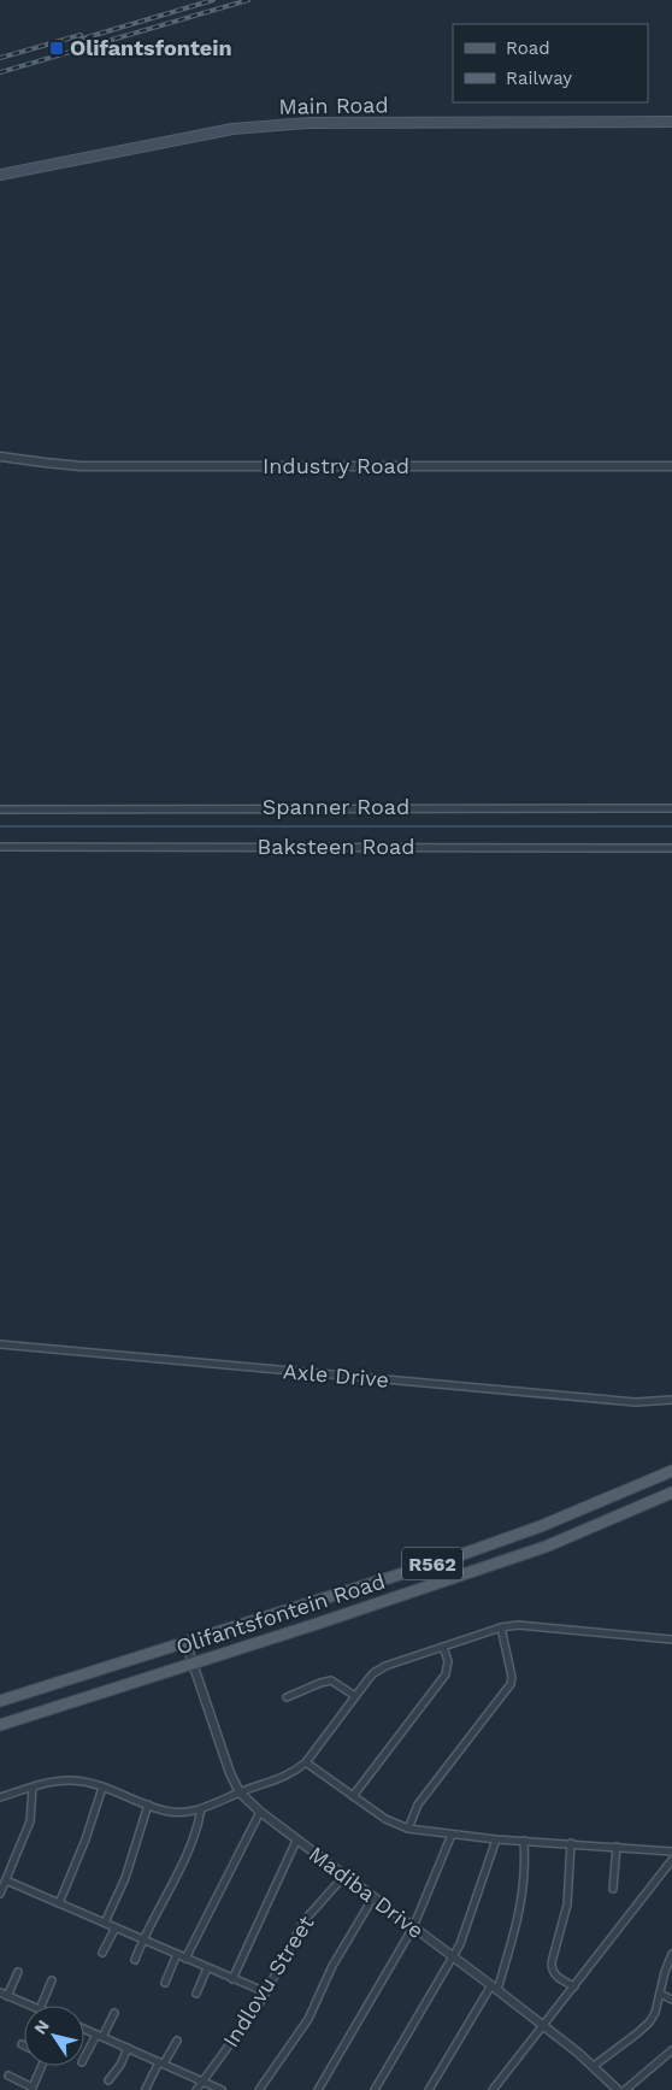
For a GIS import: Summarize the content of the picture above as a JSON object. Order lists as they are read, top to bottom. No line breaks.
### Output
{"streets":{"main road":["Main Road","R562","Olifantsfontein Road"],"street":["Industry Road","Spanner Road","Baksteen Road","Axle Drive","Madiba Drive","Indlovu Street"]},"crossings":[["Olifantsfontein Road","Madiba Drive"],["Madiba Drive","Indlovu Street"]],"places":{"transit":["Olifantsfontein"]},"legend":["Road","Railway"],"north":"top left"}
